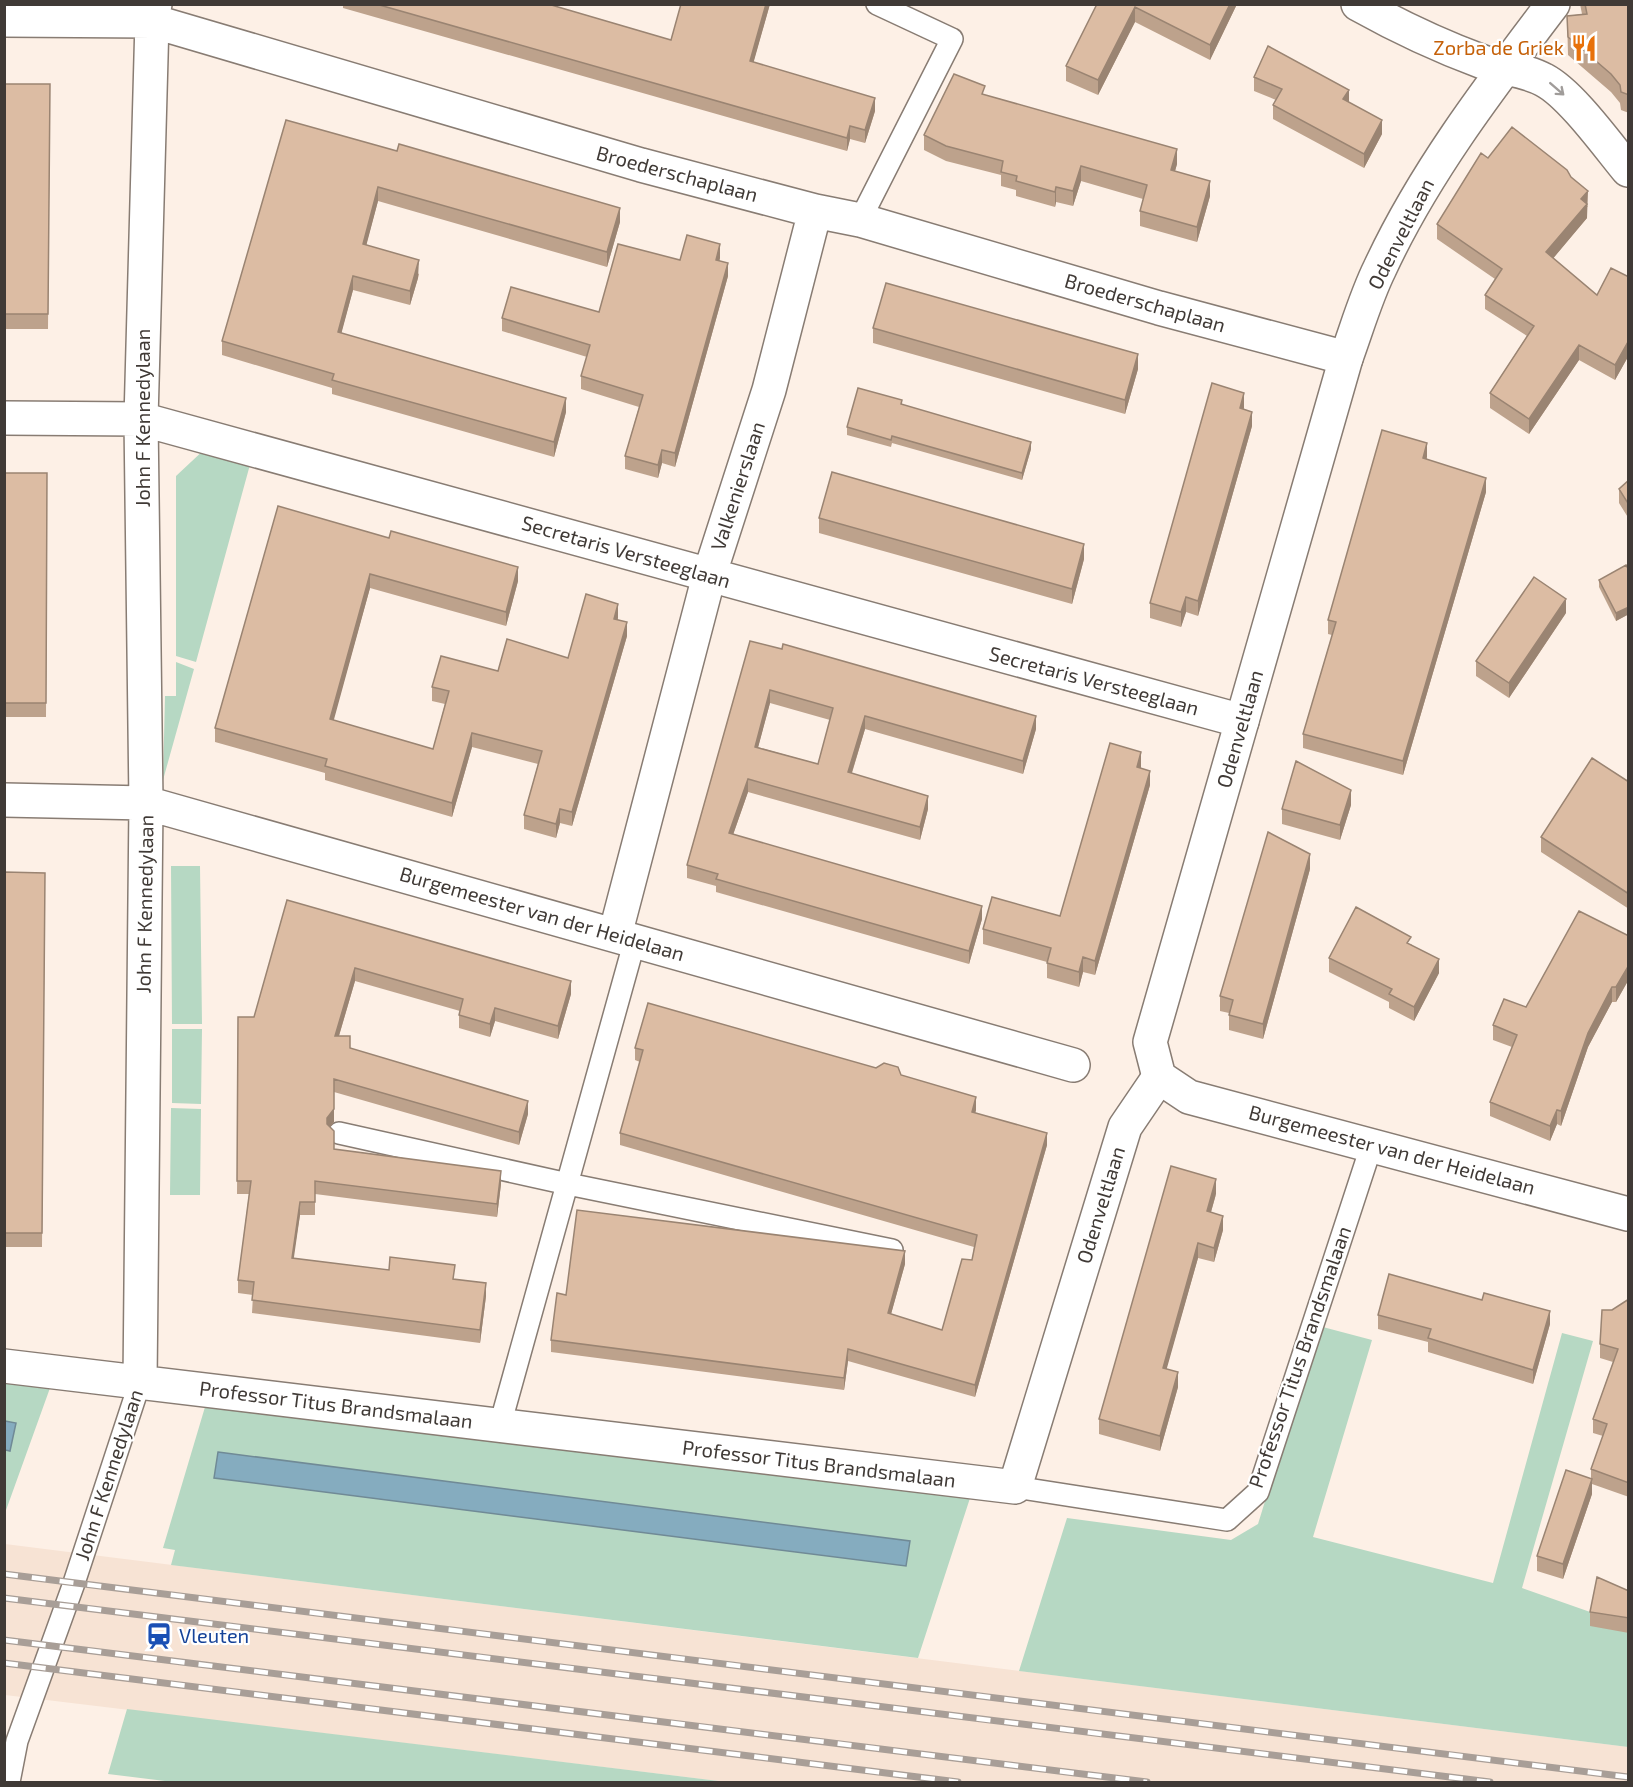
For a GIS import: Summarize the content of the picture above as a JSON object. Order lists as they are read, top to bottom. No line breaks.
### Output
{"streets":{"street":["Broederschaplaan","Odenveltlaan","John F Kennedylaan","Valkenierslaan","Secretaris Versteeglaan","Burgemeester van der Heidelaan","Professor Titus Brandsmalaan"]},"crossings":[["Broederschaplaan","Odenveltlaan"],["Broederschaplaan","John F Kennedylaan"],["Broederschaplaan","Valkenierslaan"],["Odenveltlaan","Secretaris Versteeglaan"],["Odenveltlaan","Burgemeester van der Heidelaan"],["Odenveltlaan","Professor Titus Brandsmalaan"],["John F Kennedylaan","Secretaris Versteeglaan"],["John F Kennedylaan","Burgemeester van der Heidelaan"],["John F Kennedylaan","Professor Titus Brandsmalaan"],["Valkenierslaan","Secretaris Versteeglaan"],["Valkenierslaan","Burgemeester van der Heidelaan"],["Burgemeester van der Heidelaan","Professor Titus Brandsmalaan"]],"places":{"restaurant":["Zorba de Griek"],"station":["Vleuten"]}}
